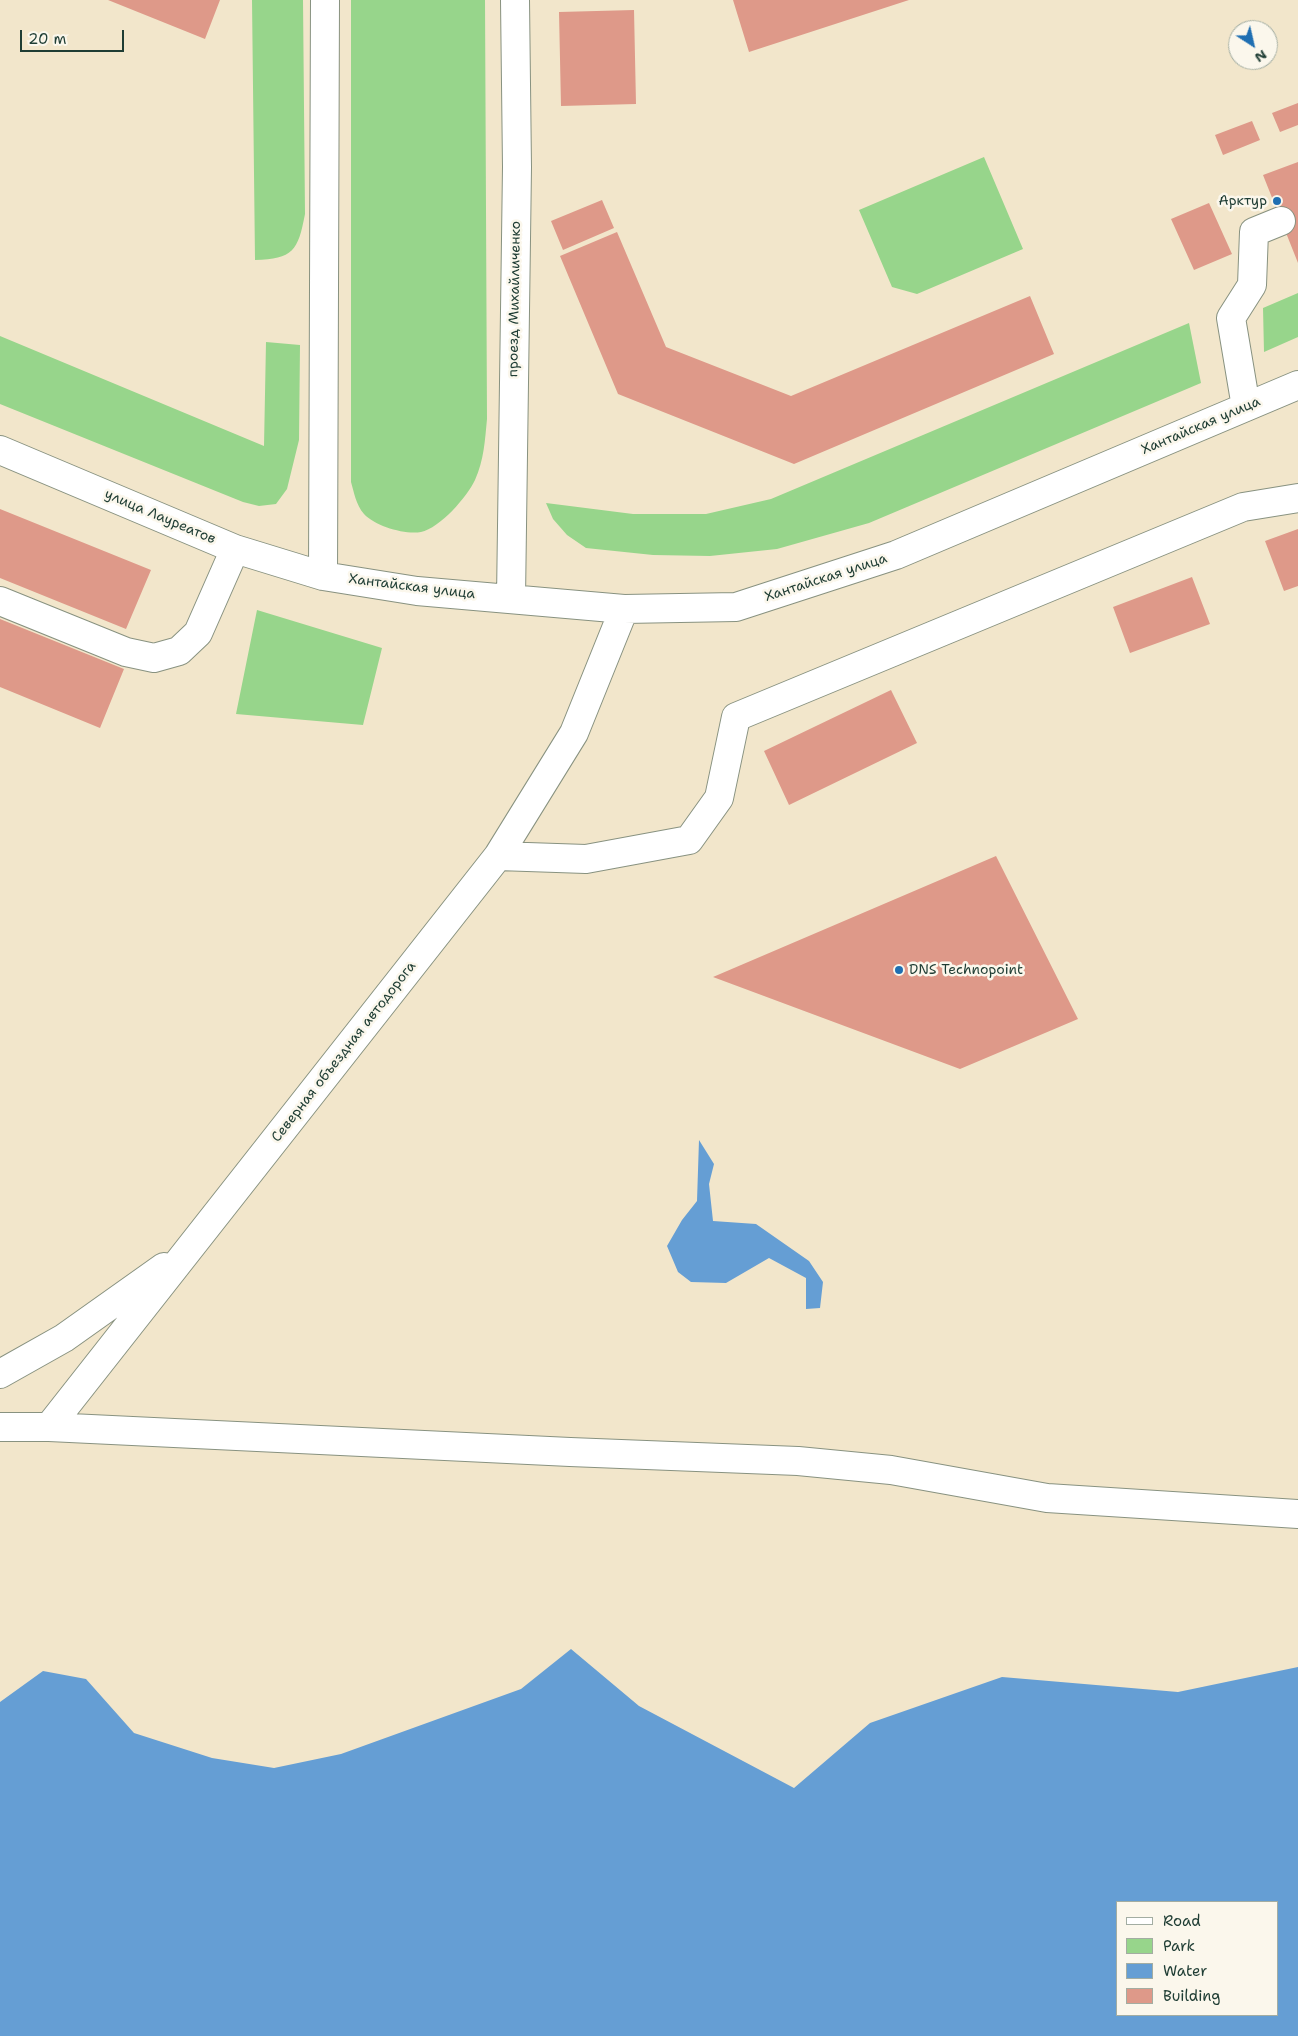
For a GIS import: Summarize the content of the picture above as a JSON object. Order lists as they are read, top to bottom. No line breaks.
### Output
{"streets":{"street":["проезд Михайличенко","Хантайская улица","улица Лауреатов","Северная объездная автодорога"]},"crossings":[["проезд Михайличенко","Хантайская улица"],["Хантайская улица","улица Лауреатов"],["Хантайская улица","Северная объездная автодорога"]],"places":["Арктур","DNS Technopoint"],"legend":["Road","Park","Water","Building"],"scale_bar":"20 m","north":"bottom right"}
